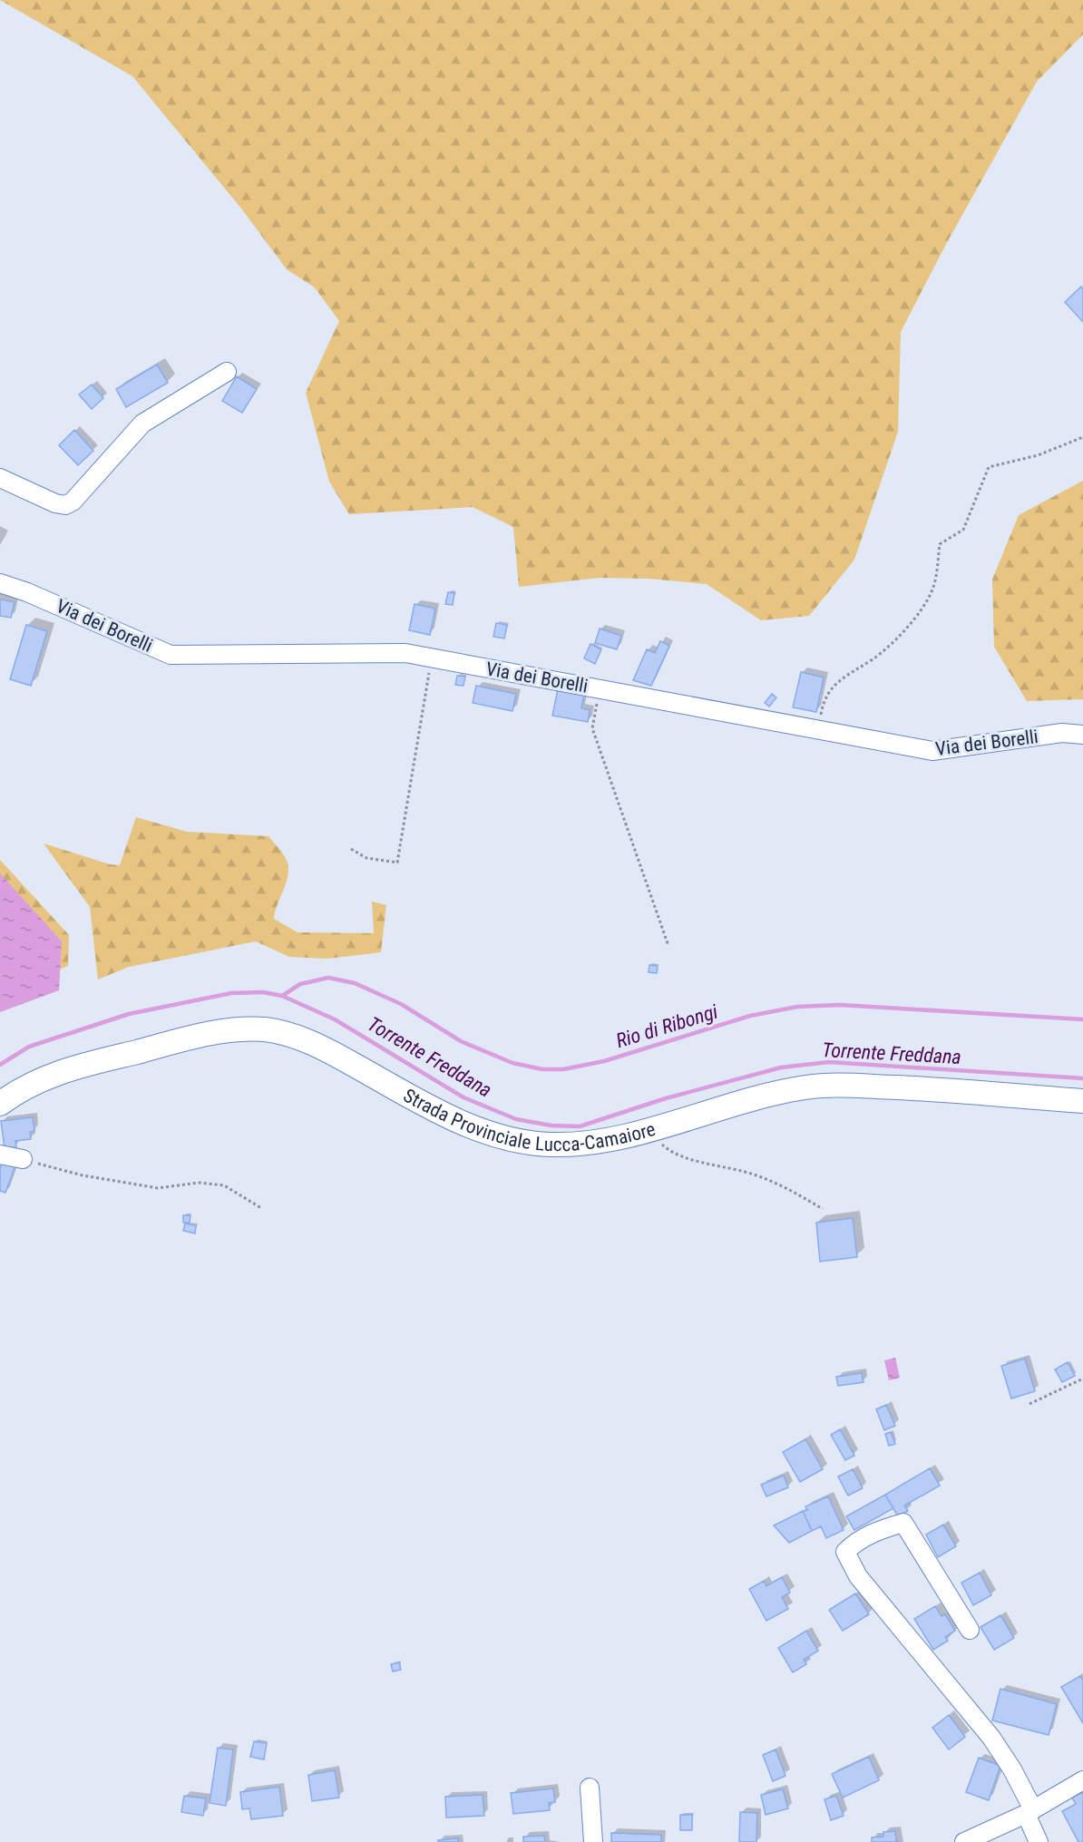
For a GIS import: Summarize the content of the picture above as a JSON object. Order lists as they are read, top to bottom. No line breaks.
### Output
{"streets":{"main road":["Strada Provinciale Lucca-Camaiore"],"street":["Via dei Borelli"]},"water":["Rio di Ribongi","Torrente Freddana"]}
